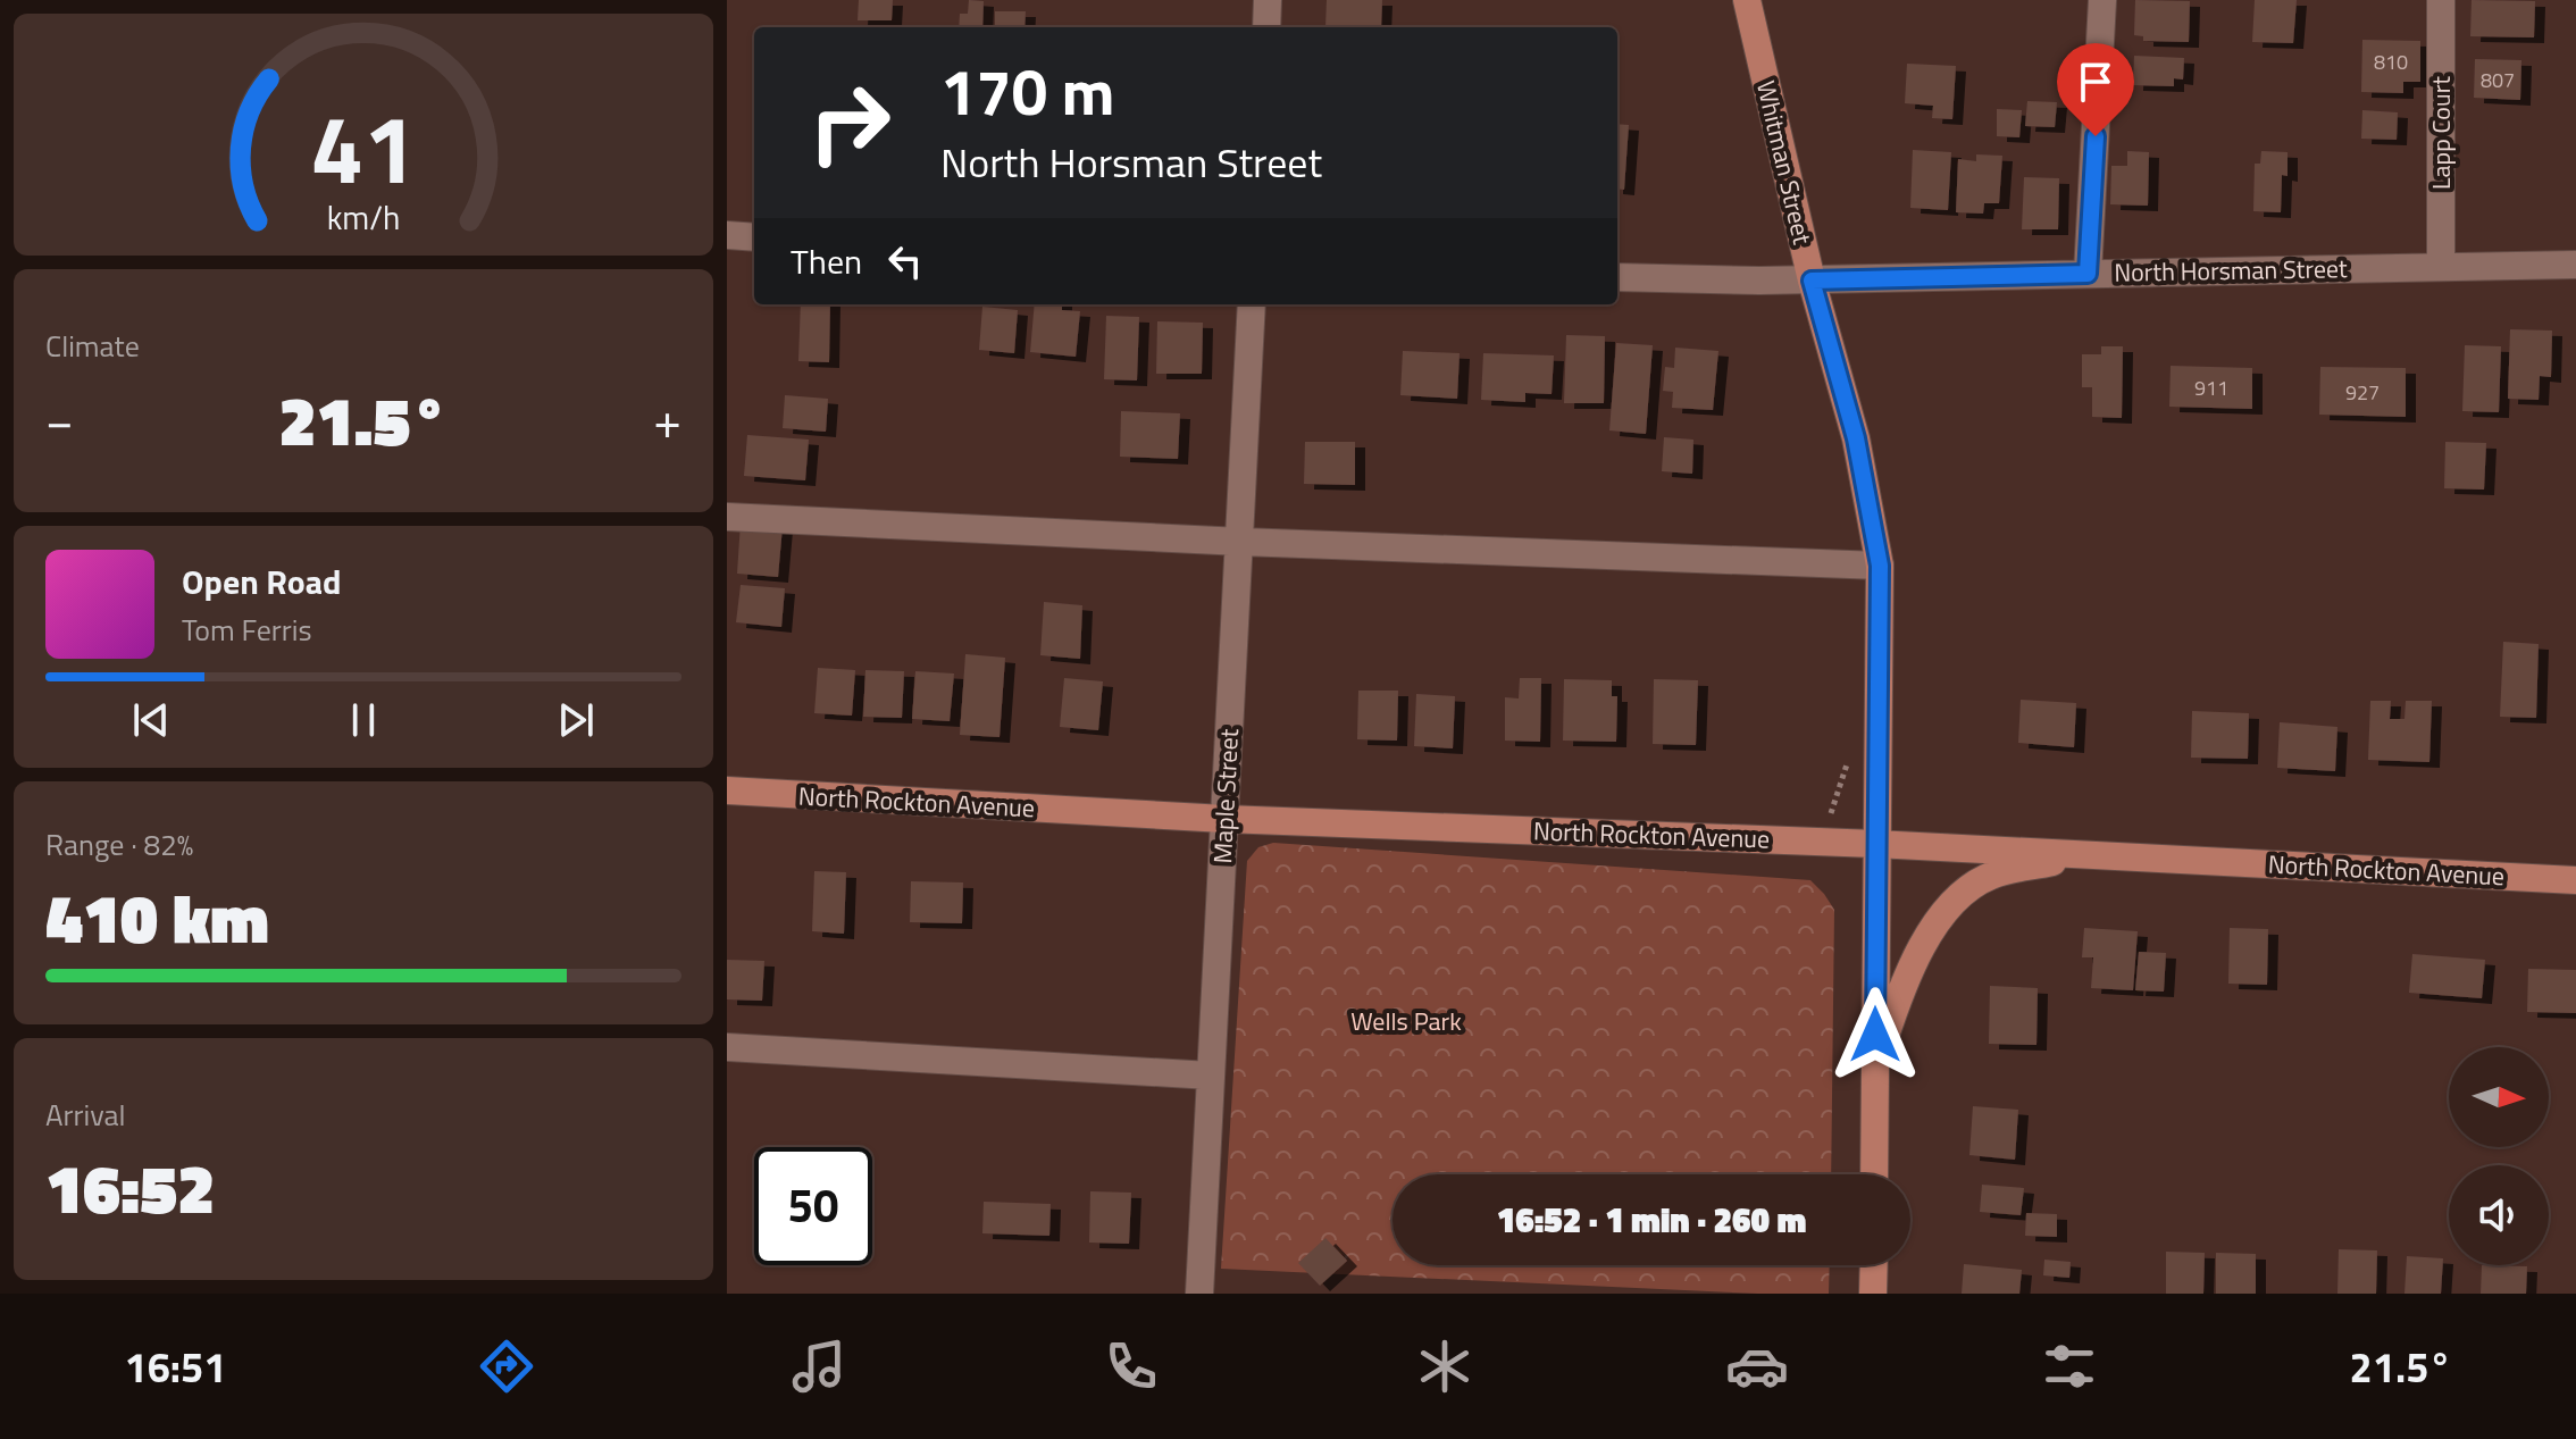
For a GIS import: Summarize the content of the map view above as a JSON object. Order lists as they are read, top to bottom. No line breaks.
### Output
{"streets":{"main road":["Whitman Street","North Rockton Avenue"],"street":["Lapp Court","North Horsman Street","Maple Street"]},"crossings":[["Lapp Court","North Horsman Street"],["Whitman Street","North Horsman Street"],["Whitman Street","North Rockton Avenue"],["Maple Street","North Rockton Avenue"]],"parks":["Wells Park"],"house_numbers":["810","807","911","927"],"north":"right","page":{"turn":["170 m","North Horsman Street"],"then":"Then","tile":["Climate",["Range · 82%","410 km"],["Arrival","16:52"]],"heat":["−","21.5°","+"],"song":["Open Road","Tom Ferris"],"limit":"50","trip":"16:52 · 1 min · 260 m","tabs":["16:51","21.5°"],"gauge":["41","km/h"]}}
